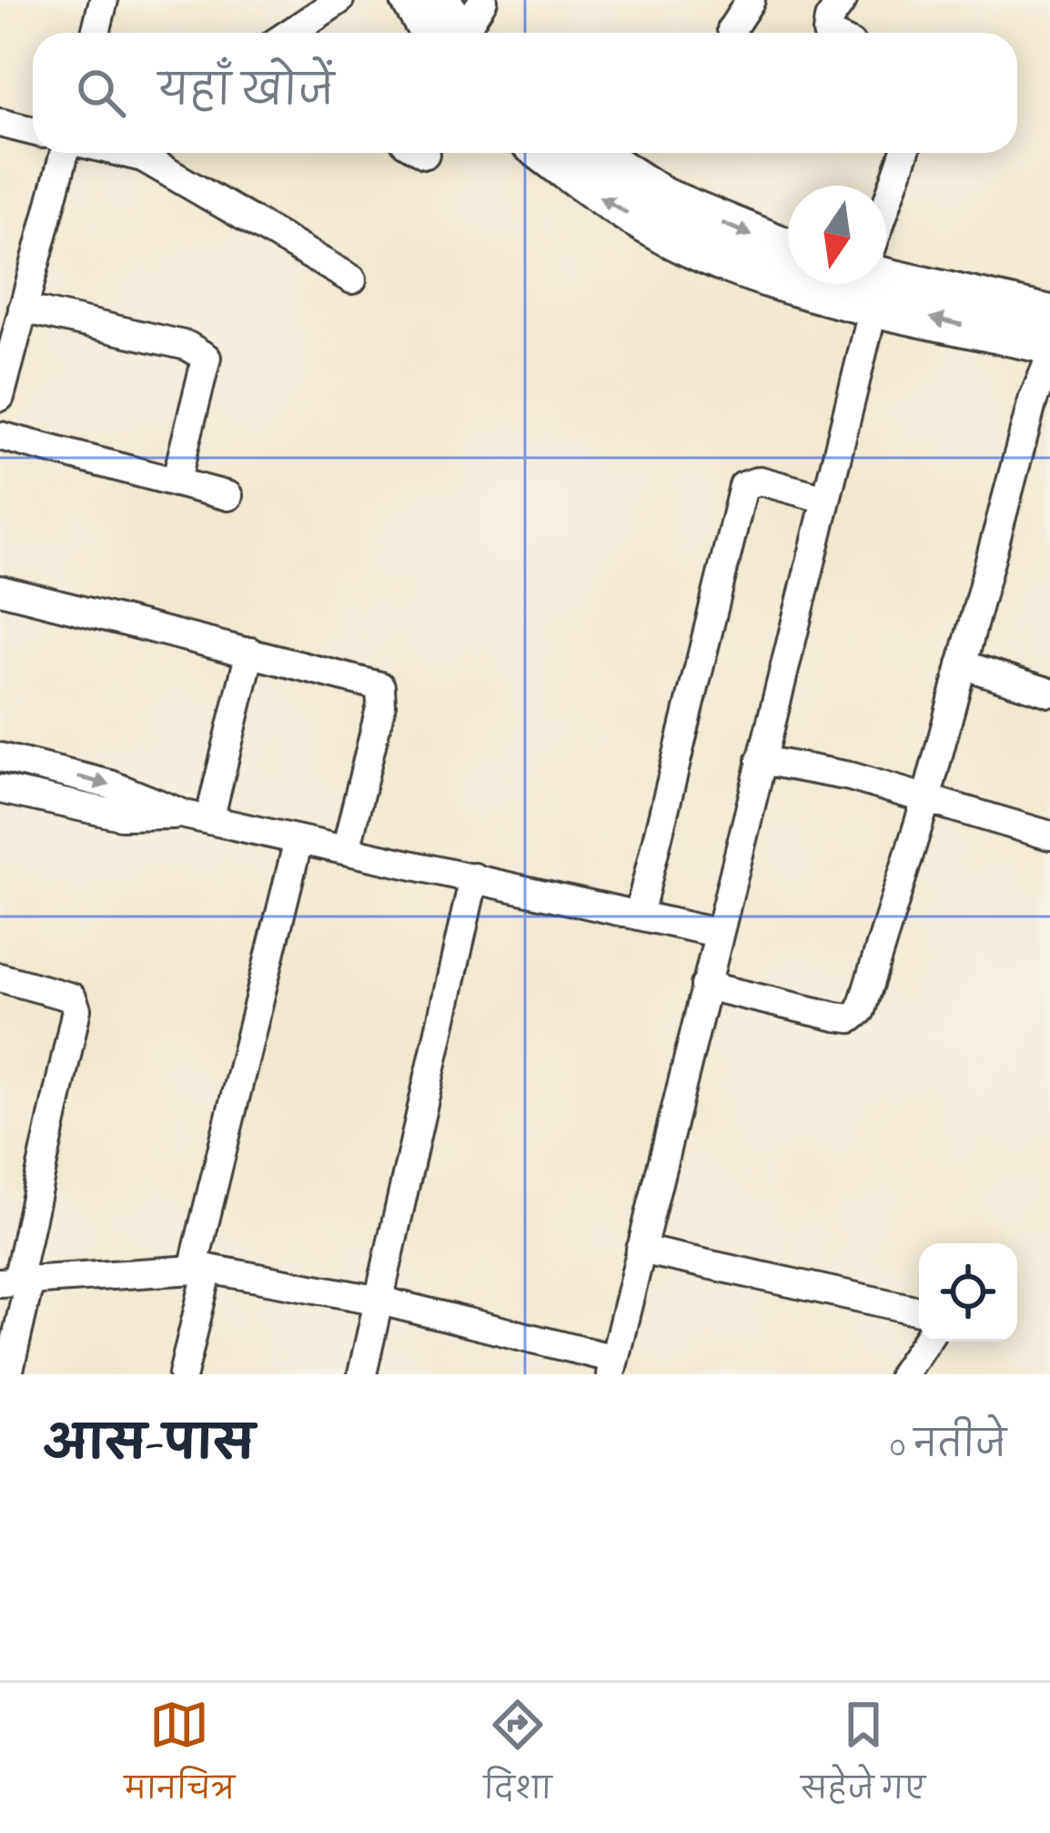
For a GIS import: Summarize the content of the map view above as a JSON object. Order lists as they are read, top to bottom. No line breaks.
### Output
{"north":"bottom","page":{"search":"यहाँ खोजें","heading":["आस-पास","0 नतीजे"],"nav":["मानचित्र","दिशा","सहेजे गए"]}}
